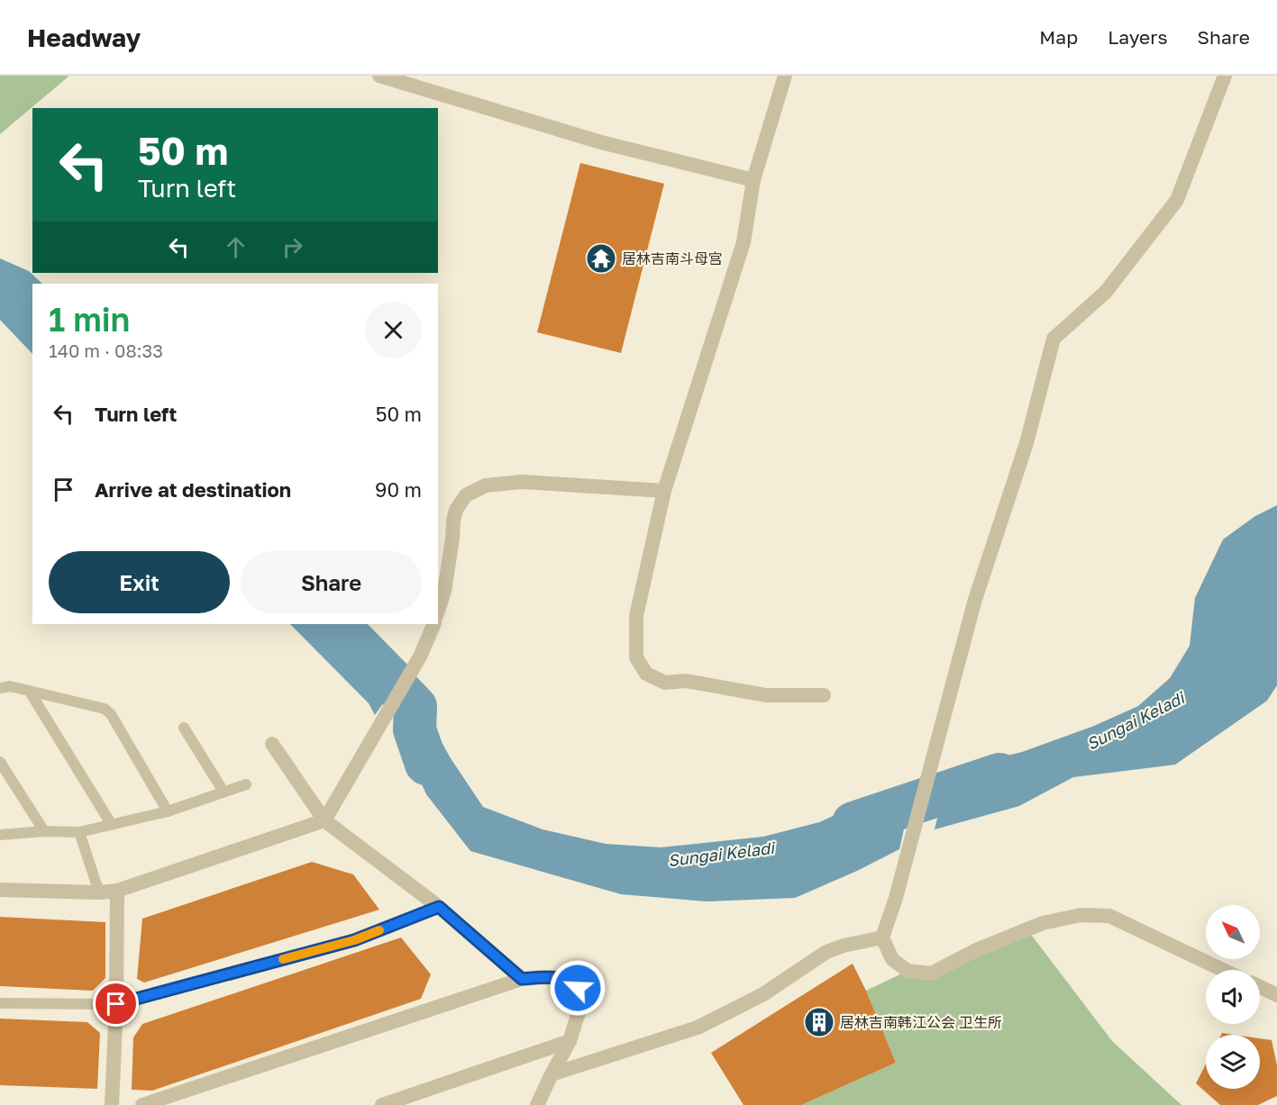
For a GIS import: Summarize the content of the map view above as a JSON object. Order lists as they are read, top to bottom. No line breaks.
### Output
{"water":["Sungai Keladi"],"places":{"temple":["居林吉南斗母宫"],"building":["居林吉南韩江公会 卫生所"]},"north":"top left","page":{"header":"Headway","nav":["Map","Layers","Share"],"turn":["50 m","Turn left"],"heading":["1 min","140 m · 08:33"],"list":[{"name":"Turn left","value":"50 m"},{"name":"Arrive at destination","value":"90 m"}],"buttons":["Exit","Share"]}}
